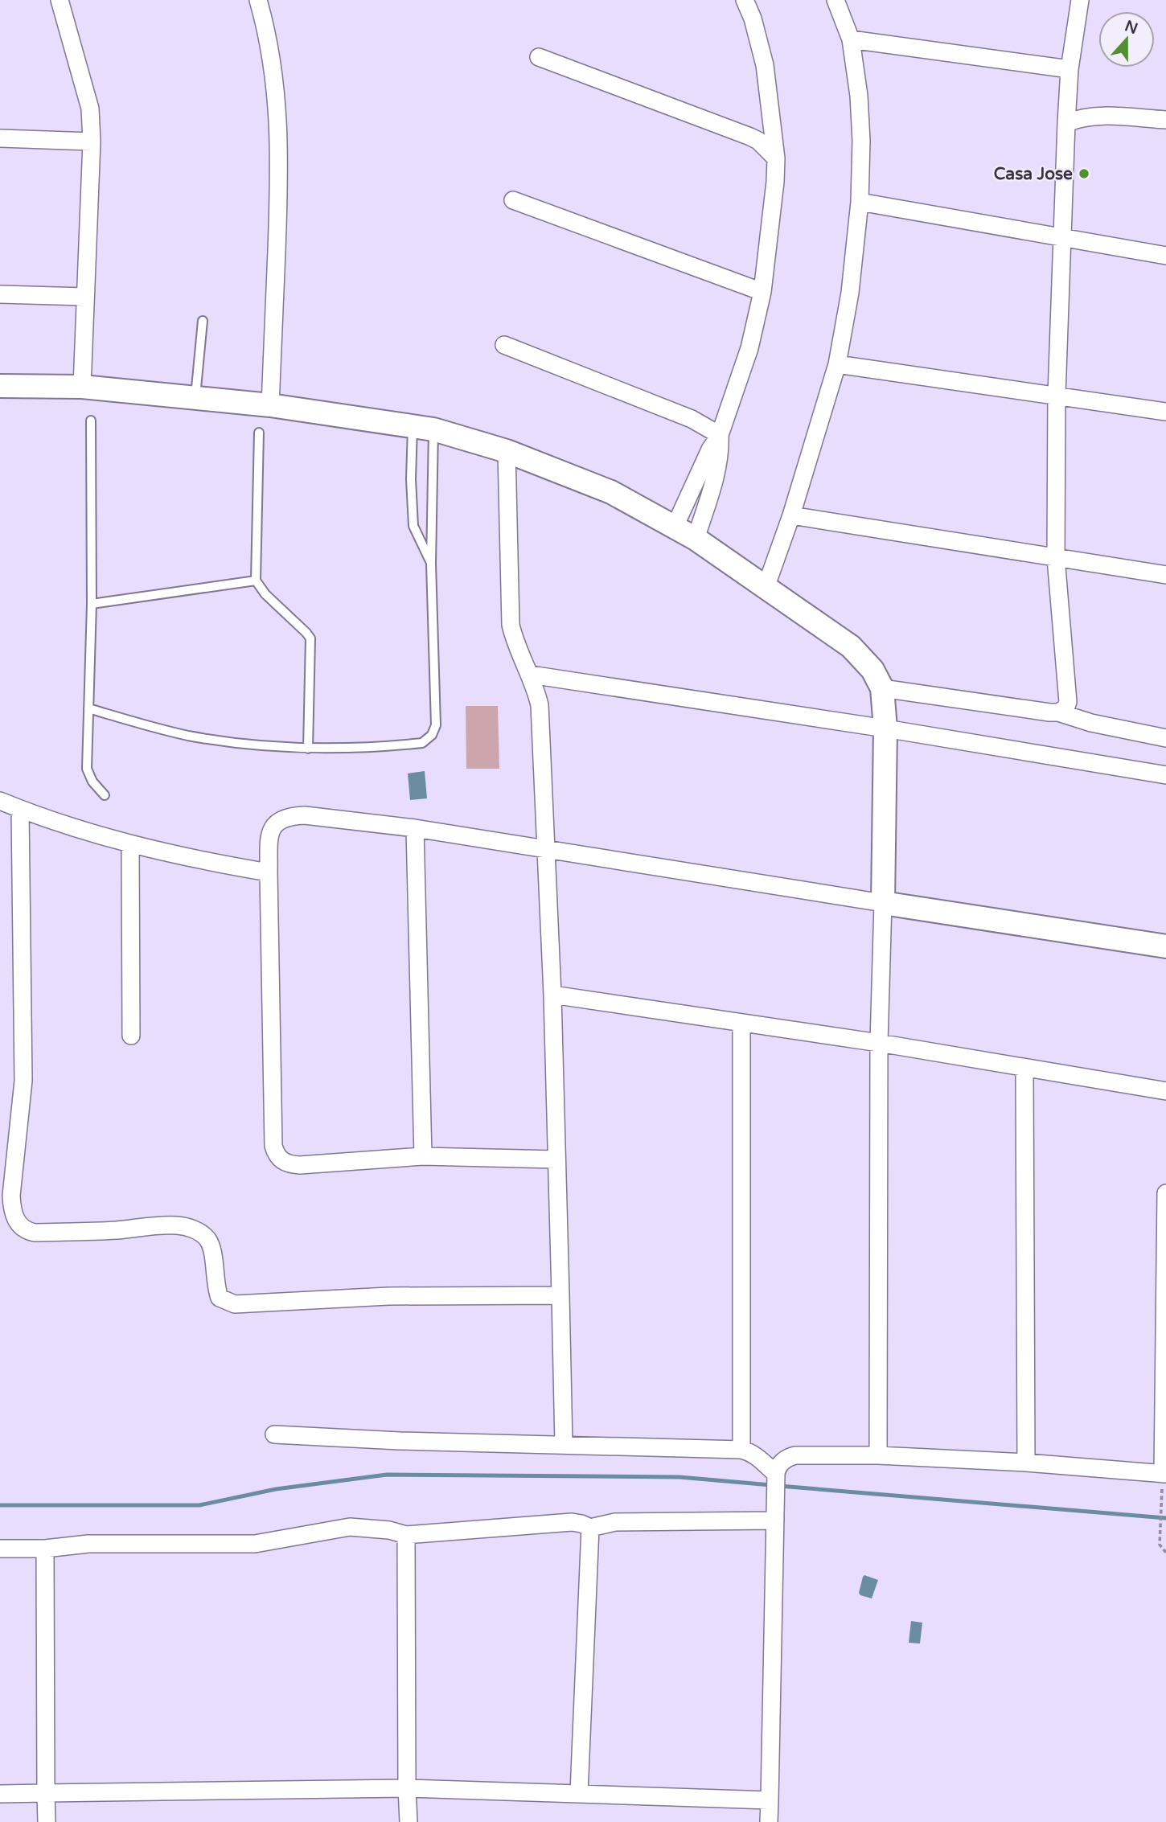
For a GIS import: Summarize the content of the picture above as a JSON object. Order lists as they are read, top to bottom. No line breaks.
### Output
{"places":["Casa Jose"],"north":"top"}
